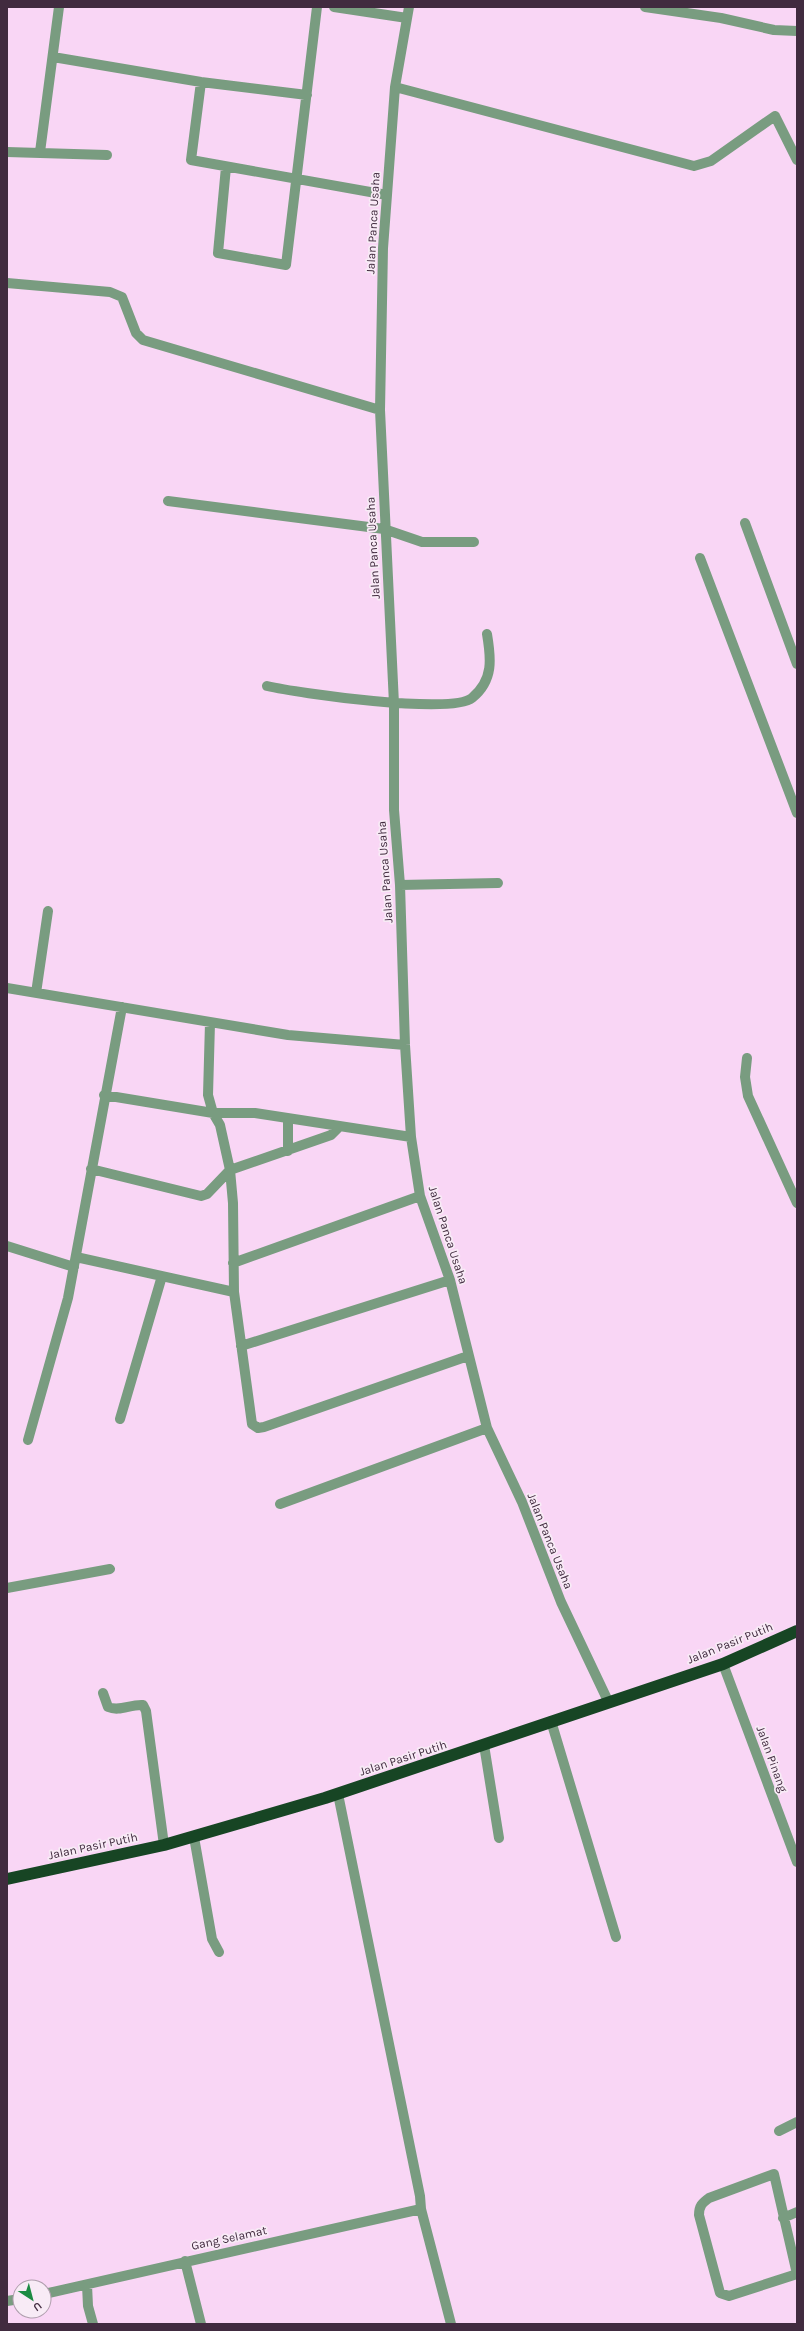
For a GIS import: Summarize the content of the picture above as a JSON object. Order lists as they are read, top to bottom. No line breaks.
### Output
{"streets":{"highway":["Jalan Pasir Putih"],"street":["Jalan Panca Usaha","Jalan Pinang","Gang Selamat"]},"crossings":[["Jalan Panca Usaha","Jalan Pasir Putih"],["Jalan Pasir Putih","Jalan Pinang"]],"north":"bottom right"}
